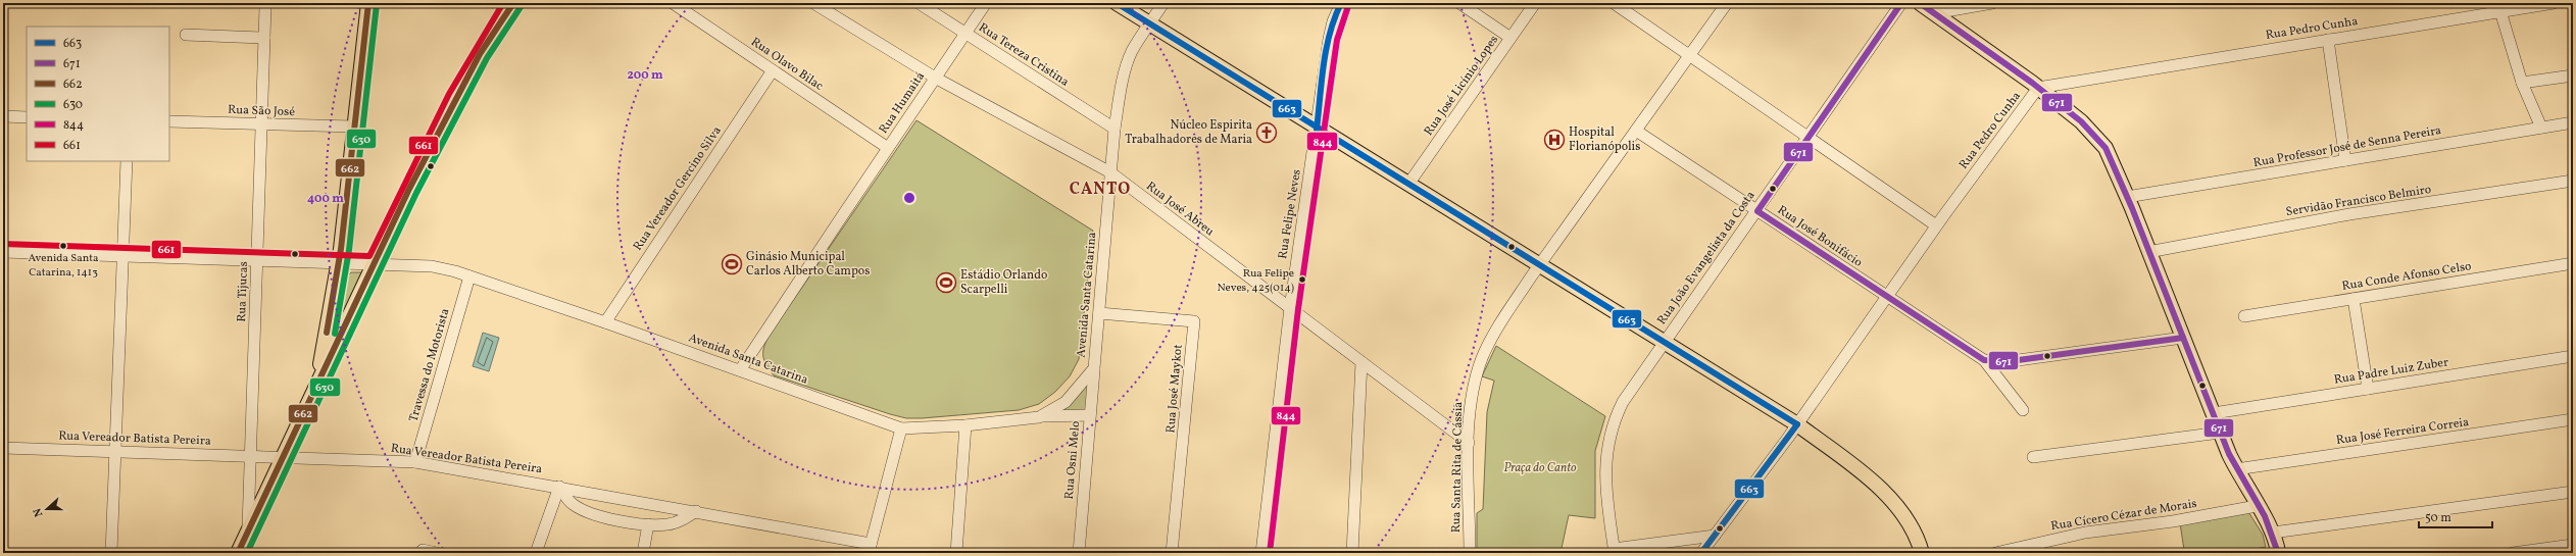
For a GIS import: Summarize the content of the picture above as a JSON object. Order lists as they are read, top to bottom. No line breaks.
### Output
{"streets":{"street":["Rua Pedro Cunha","Rua Tereza Cristina","Rua Olavo Bilac","Rua José Licínio Lopes","Rua Humaitá","Rua São José","Rua Professor José de Senna Pereira","Rua Vereador Gercino Silva","Servidão Francisco Belmiro","Rua José Abreu","Rua Felipe Neves","Rua José Bonifácio","Rua João Evangelista da Costa","Rua Conde Afonso Celso","Rua Tijucas","Avenida Santa Catarina","Travessa do Motorista","Rua Padre Luiz Zuber","Rua José Maykot","Rua José Ferreira Correia","Rua Vereador Batista Pereira","Rua Osni Melo","Rua Santa Rita de Cássia","Rua Cícero Cézar de Morais"]},"crossings":[["Rua Pedro Cunha","Rua José Bonifácio"],["Rua Tereza Cristina","Rua Humaitá"],["Rua Tereza Cristina","Avenida Santa Catarina"],["Rua Olavo Bilac","Rua Humaitá"],["Rua Olavo Bilac","Rua Vereador Gercino Silva"],["Rua Humaitá","Rua José Abreu"],["Rua Humaitá","Avenida Santa Catarina"],["Rua São José","Rua Tijucas"],["Rua Vereador Gercino Silva","Avenida Santa Catarina"],["Rua José Abreu","Rua Felipe Neves"],["Rua José Abreu","Avenida Santa Catarina"],["Rua José Abreu","Rua Santa Rita de Cássia"],["Rua José Bonifácio","Rua João Evangelista da Costa"],["Rua José Bonifácio","Rua Santa Rita de Cássia"],["Rua Tijucas","Avenida Santa Catarina"],["Rua Tijucas","Rua Vereador Batista Pereira"],["Avenida Santa Catarina","Travessa do Motorista"],["Avenida Santa Catarina","Rua José Maykot"],["Avenida Santa Catarina","Rua Osni Melo"],["Travessa do Motorista","Rua Vereador Batista Pereira"]],"districts":["CANTO"],"parks":["Praça do Canto"],"places":{"church":["Núcleo Espirita Trabalhadores de Maria"],"hospital":["Hospital Florianópolis"],"other":["Avenida Santa Catarina, 1413","Rua Felipe Neves, 425(014)"],"sports":["Ginásio Municipal Carlos Alberto Campos","Estádio Orlando Scarpelli"]},"lines":["transit line 663","transit line 671","transit line 662","transit line 661","transit line 630","transit line 844"],"legend":["663","671","662","630","844","661"],"scale_bar":"50 m","north":"left","rings":["200 m","400 m"]}
